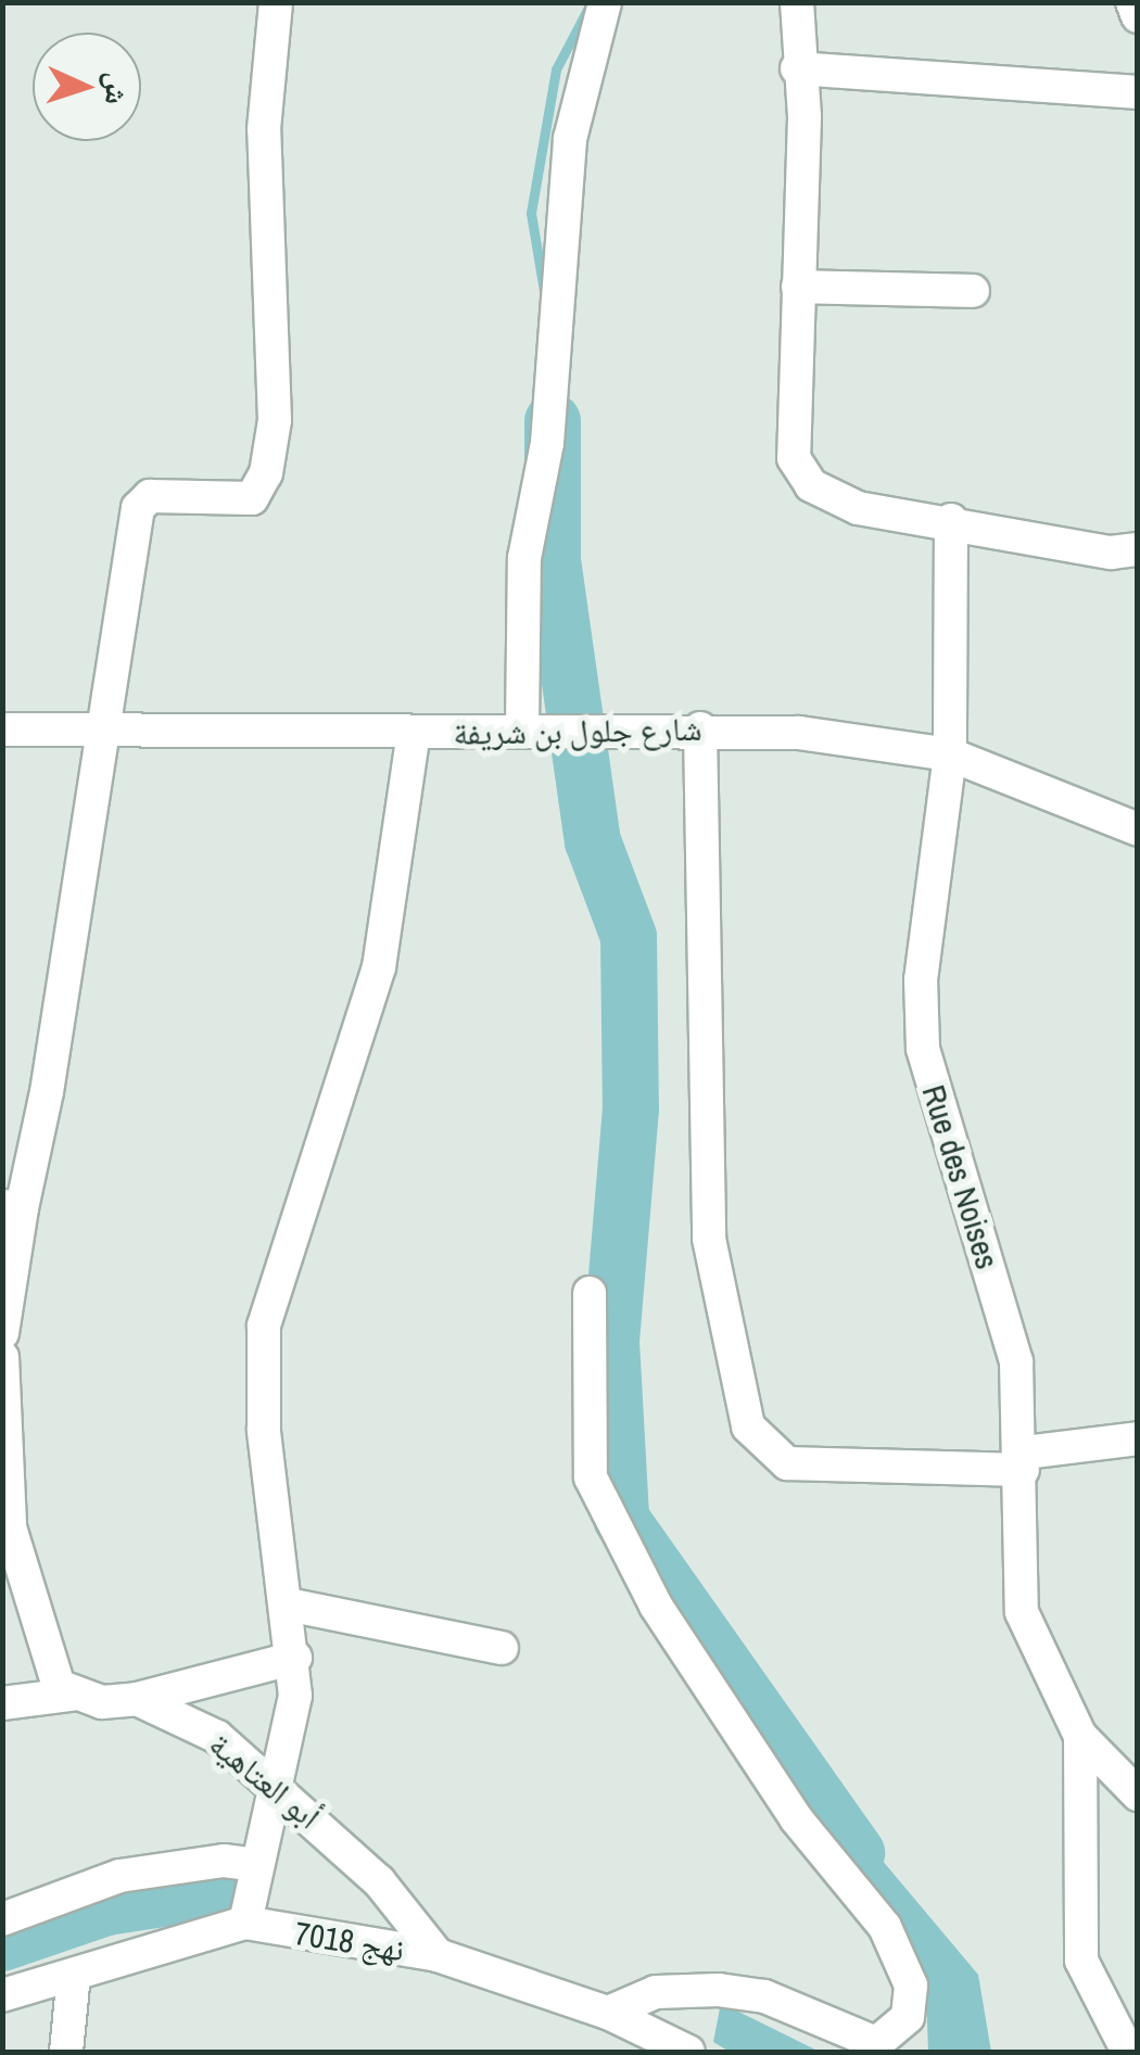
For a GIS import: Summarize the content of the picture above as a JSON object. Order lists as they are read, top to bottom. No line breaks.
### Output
{"streets":{"street":["شارع جلول بن شريفة","Rue des Noises","أبو العتاهية","نهج 7018"]},"crossings":[["شارع جلول بن شريفة","Rue des Noises"],["أبو العتاهية","نهج 7018"]],"north":"right"}
